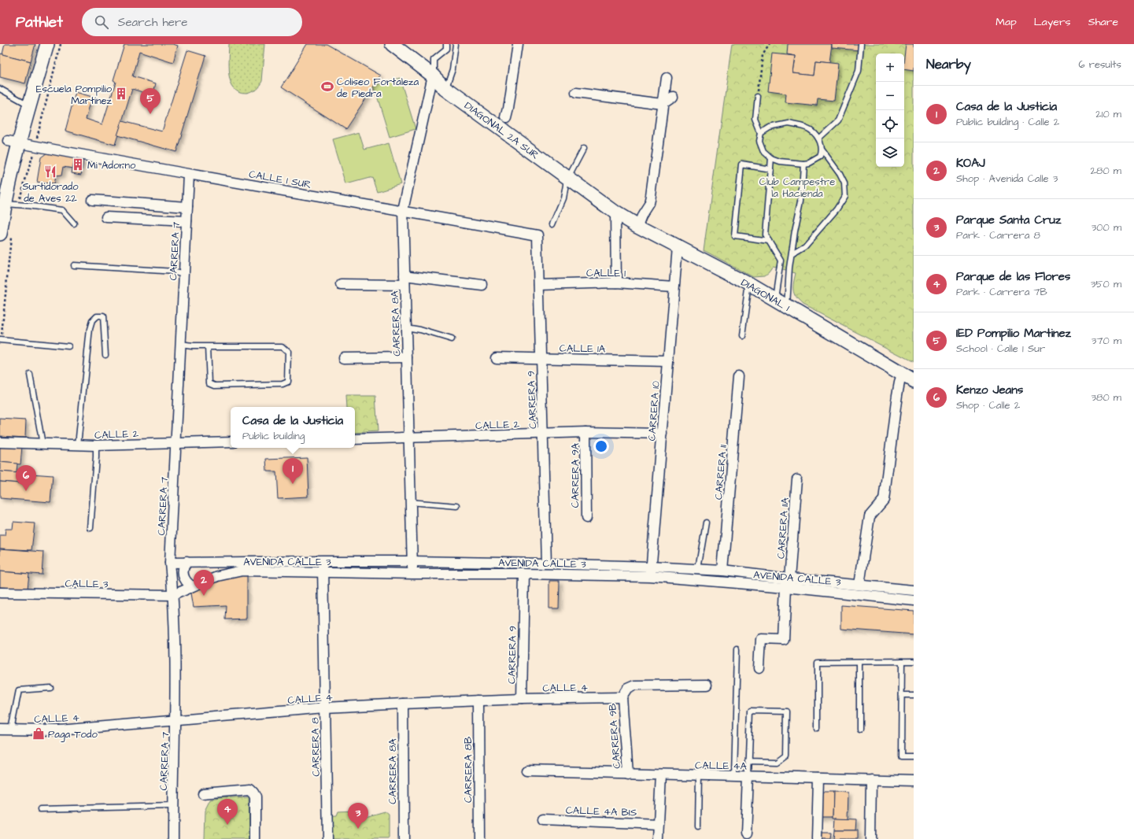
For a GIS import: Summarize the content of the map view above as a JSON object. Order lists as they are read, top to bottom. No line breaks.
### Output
{"streets":{"main road":["DIAGONAL 2A SUR","DIAGONAL 1"],"street":["CALLE 1 SUR","CARRERA 7","CALLE 1","CARRERA 8A","CALLE 1A","CARRERA 9","CARRERA 10","CALLE 2","CARRERA 11","CARRERA 9A","CARRERA 11A","AVENIDA CALLE 3","CALLE 3","CALLE 4","CARRERA 9B","CARRERA 8","CALLE 4A","CARRERA 8B","CALLE 4A BIS"]},"crossings":[["DIAGONAL 2A SUR","DIAGONAL 1"],["DIAGONAL 2A SUR","CARRERA 8A"],["CALLE 1 SUR","CARRERA 7"],["CALLE 1 SUR","CARRERA 8A"],["CALLE 1 SUR","CARRERA 9"],["CARRERA 7","CALLE 2"],["CARRERA 7","AVENIDA CALLE 3"],["CARRERA 7","CALLE 3"],["CARRERA 7","CALLE 4"],["CALLE 1","CARRERA 9"],["CALLE 1","CARRERA 10"],["DIAGONAL 1","CARRERA 10"],["CARRERA 8A","CALLE 2"],["CARRERA 8A","AVENIDA CALLE 3"],["CARRERA 8A","CALLE 4"],["CALLE 1A","CARRERA 9"],["CALLE 1A","CARRERA 10"],["CARRERA 9","CALLE 2"],["CARRERA 9","AVENIDA CALLE 3"],["CARRERA 9","CALLE 4"],["CARRERA 10","CALLE 2"],["CARRERA 10","AVENIDA CALLE 3"],["CALLE 2","CARRERA 9A"],["CARRERA 11","AVENIDA CALLE 3"],["CARRERA 11A","AVENIDA CALLE 3"],["AVENIDA CALLE 3","CALLE 3"],["AVENIDA CALLE 3","CARRERA 8"],["CALLE 4","CARRERA 9B"],["CALLE 4","CARRERA 8"],["CALLE 4","CARRERA 8B"],["CARRERA 9B","CALLE 4A"]],"parks":["Club Campestre la Hacienda"],"places":{"sports":["Coliseo Fortaleza de Piedra"],"building":["Escuela Pompilio Martínez","Mi Adorno"],"restaurant":["Surtidorado de Aves 22"],"shop":["Paga Todo"]},"page":{"header":"Pathlet","search":"Search here","nav":["Map","Layers","Share"],"heading":["Nearby","6 results"],"map_buttons":["+","−"],"list":[{"mark":"1","name":"Casa de la Justicia","note":"Public building · Calle 2","value":"210 m"},{"mark":"2","name":"KOAJ","note":"Shop · Avenida Calle 3","value":"280 m"},{"mark":"3","name":"Parque Santa Cruz","note":"Park · Carrera 8","value":"300 m"},{"mark":"4","name":"Parque de las Flores","note":"Park · Carrera 7B","value":"350 m"},{"mark":"5","name":"IED Pompilio Martinez","note":"School · Calle 1 Sur","value":"370 m"},{"mark":"6","name":"Kenzo Jeans","note":"Shop · Calle 2","value":"380 m"}],"pins":["5","1","6","2","4","3"],"popup":["Casa de la Justicia","Public building"]}}
